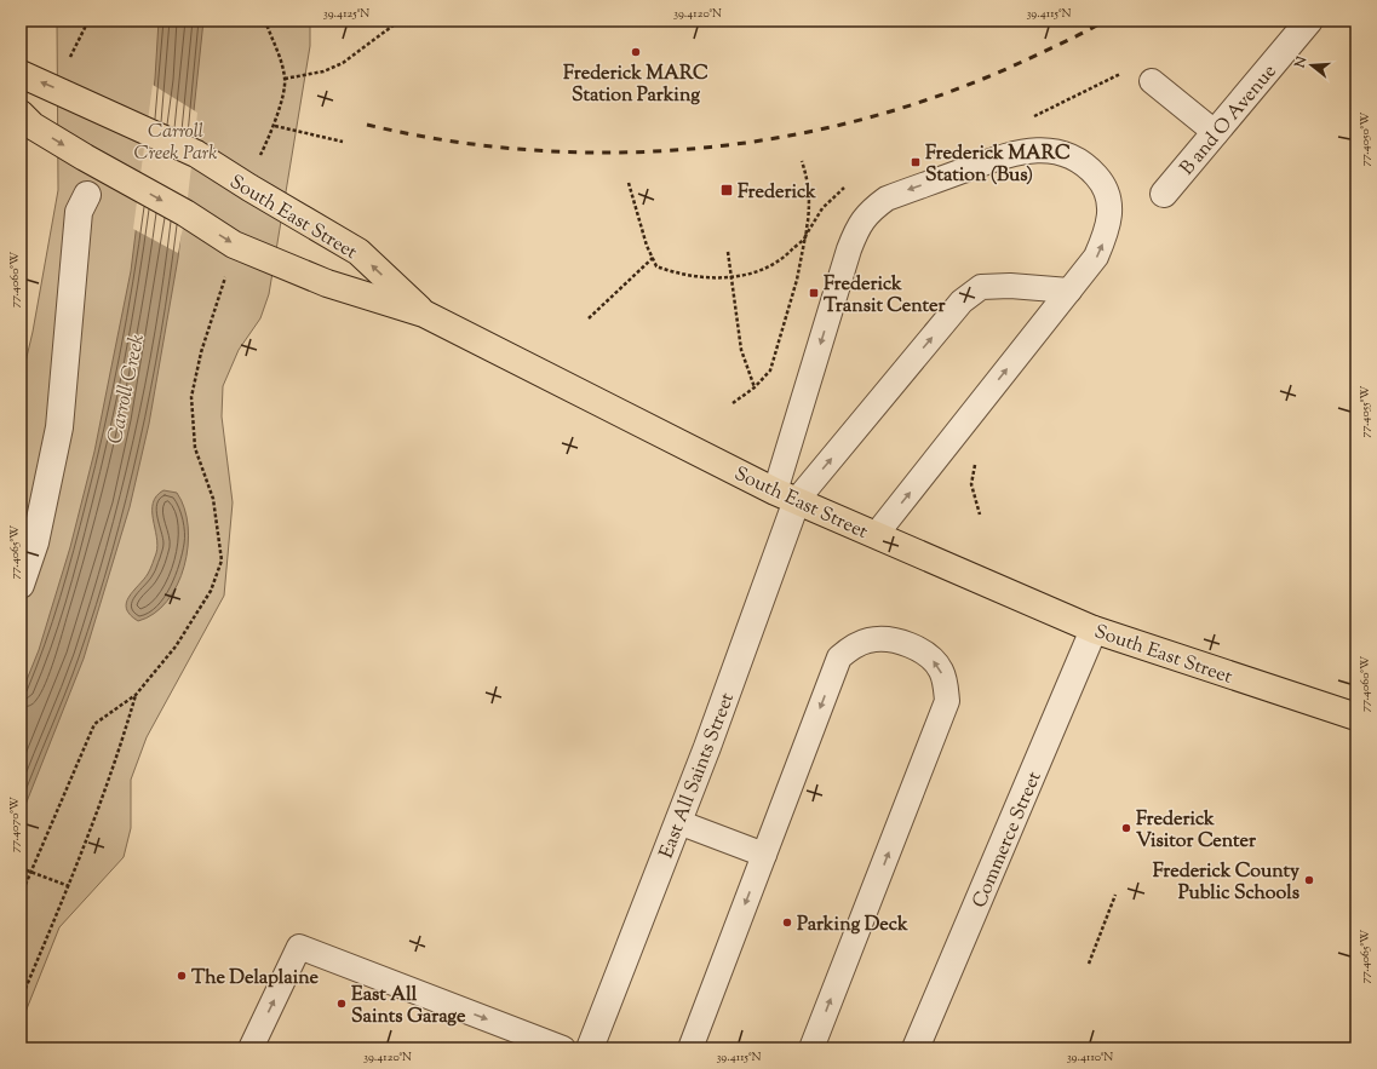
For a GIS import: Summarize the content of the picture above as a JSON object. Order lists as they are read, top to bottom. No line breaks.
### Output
{"streets":{"main road":["South East Street"],"street":["B and O Avenue","East All Saints Street","Commerce Street"]},"crossings":[["South East Street","East All Saints Street"],["South East Street","Commerce Street"]],"water":["Carroll Creek"],"parks":["Carroll Creek Park"],"places":{"other":["Frederick MARC Station Parking","Frederick Visitor Center","Frederick County Public Schools","Parking Deck","The Delaplaine","East All Saints Garage"],"transit":["Frederick MARC Station (Bus)","Frederick","Frederick Transit Center"]},"north":"left","coordinates":["39.4125°N","39.4120°N","39.4115°N","77.4050°W","77.4060°W","77.4055°W","77.4065°W","77.4070°W","39.4110°N"]}
